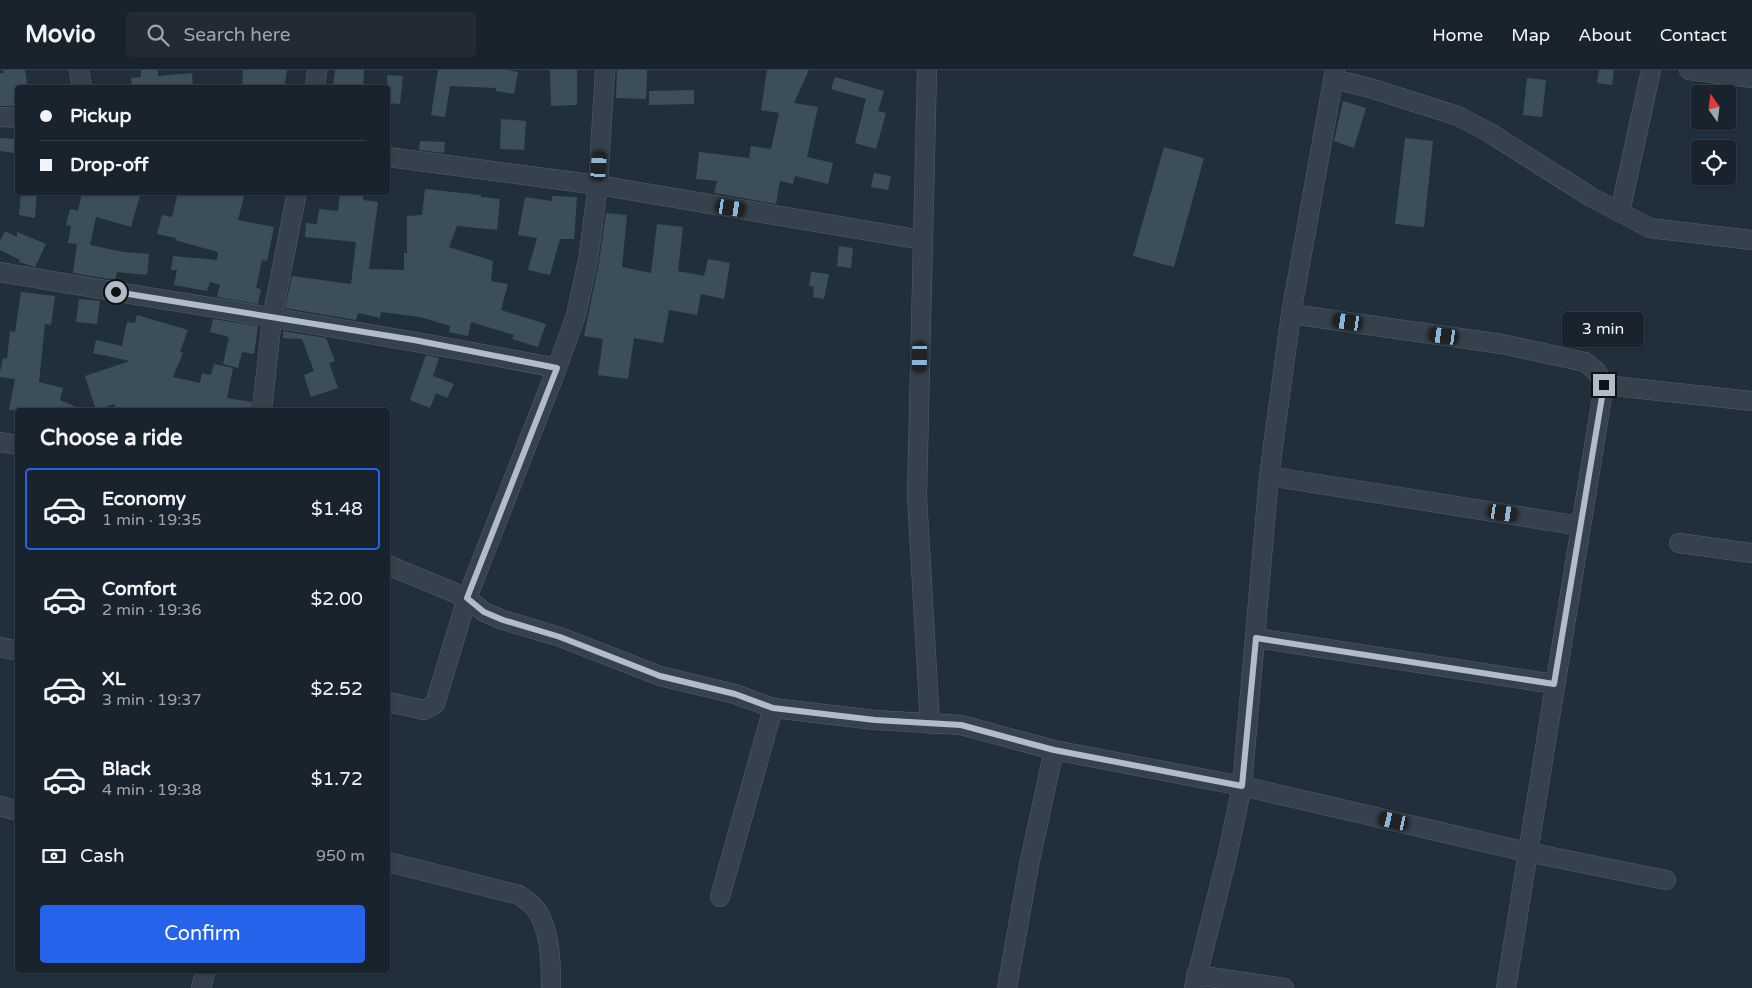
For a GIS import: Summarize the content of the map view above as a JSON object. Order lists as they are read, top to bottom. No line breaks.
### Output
{"north":"top","page":{"header":"Movio","search":"Search here","nav":["Home","Map","About","Contact"],"banner":["Pickup","Drop-off"],"bubble":"3 min","heading":"Choose a ride","list":[{"name":"Economy","note":"1 min · 19:35","value":"$1.48"},{"name":"Comfort","note":"2 min · 19:36","value":"$2.00"},{"name":"XL","note":"3 min · 19:37","value":"$2.52"},{"name":"Black","note":"4 min · 19:38","value":"$1.72"}],"pay":["Cash","950 m"],"buttons":"Confirm"}}
